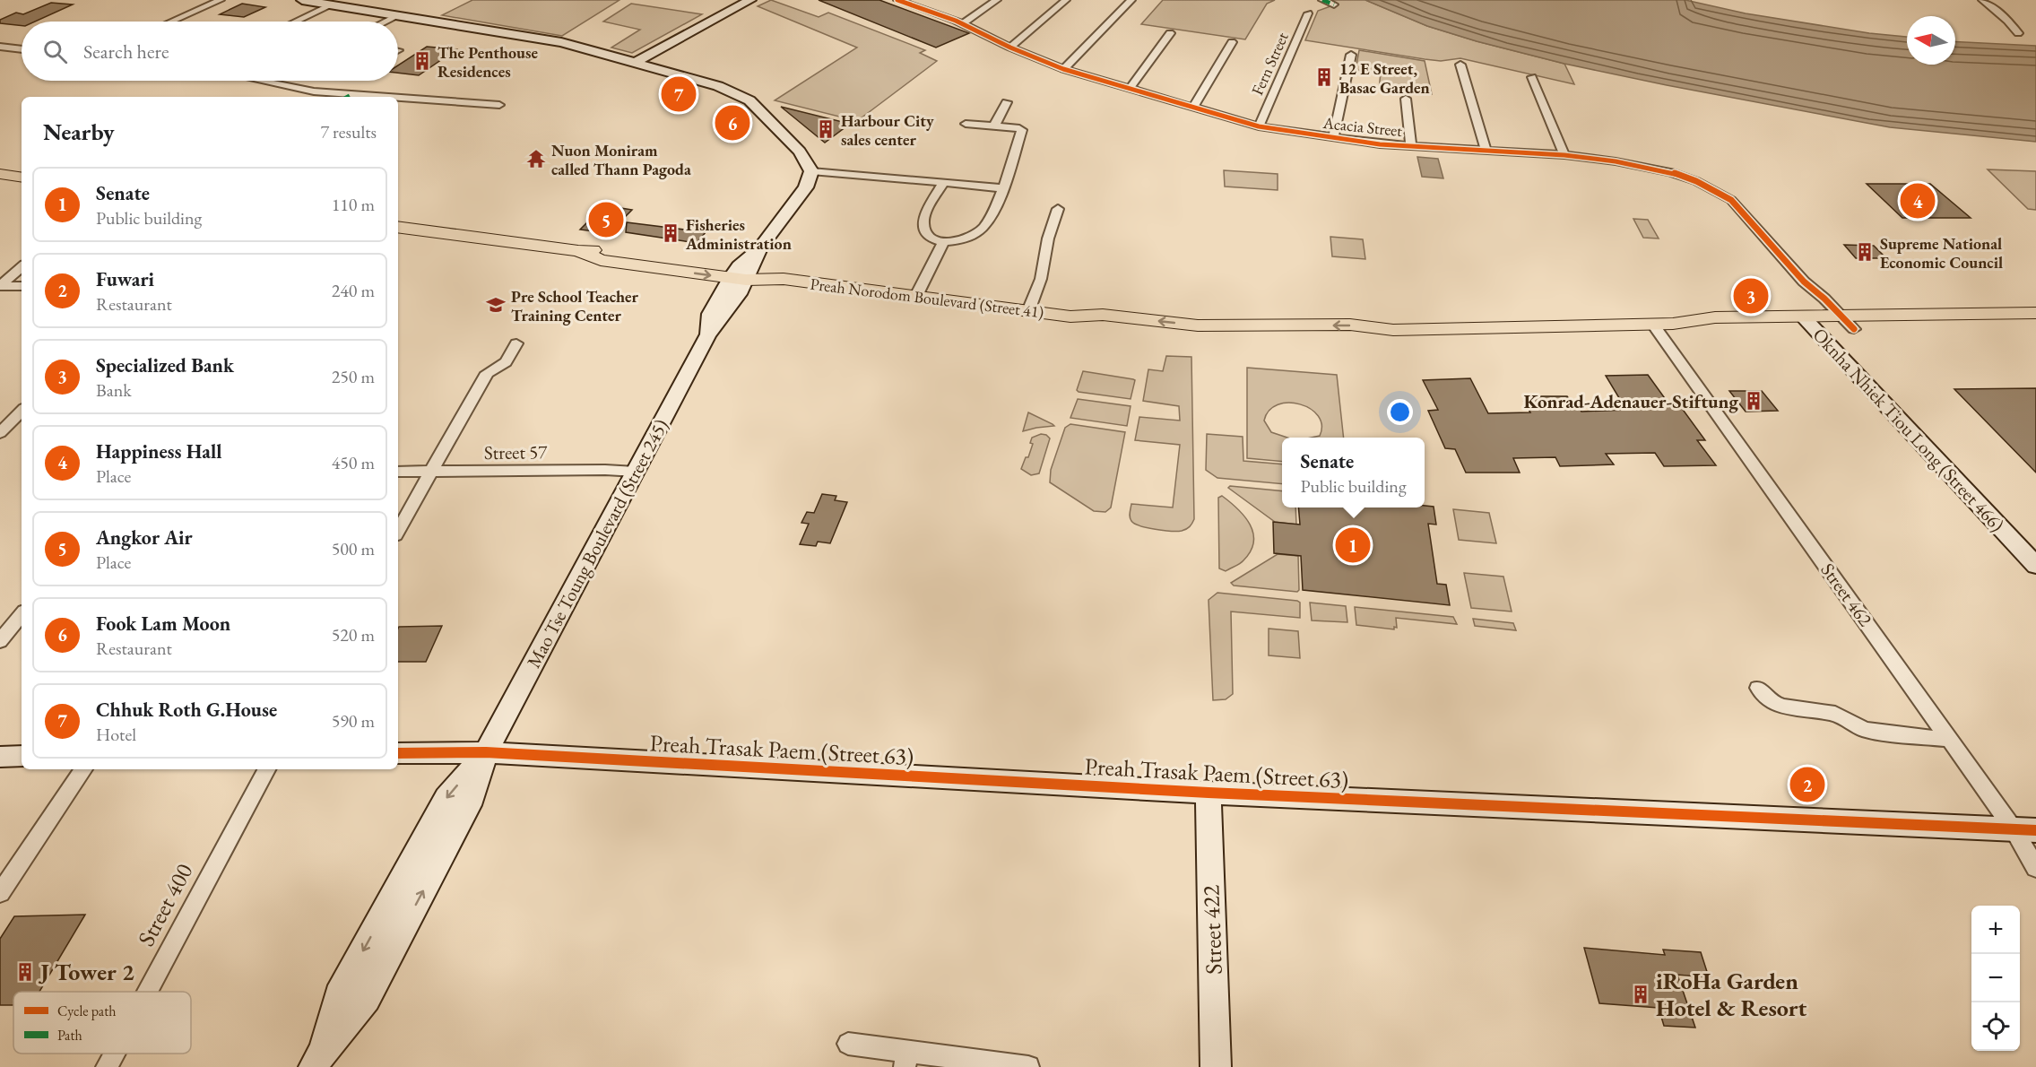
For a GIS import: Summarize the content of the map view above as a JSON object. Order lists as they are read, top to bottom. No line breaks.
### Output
{"streets":{"main road":["Preah Norodom Boulevard (Street 41)","Oknha Nhiek Tiou Long (Street 466)","Mao Tse Toung Boulevard (Street 245)","Preah Trasak Paem (Street 63)","Street 422"],"street":["Fern Street","Acacia Street","Street 57","Street 462","Street 400"]},"crossings":[["Fern Street","Acacia Street"],["Acacia Street","Preah Norodom Boulevard (Street 41)"],["Preah Norodom Boulevard (Street 41)","Oknha Nhiek Tiou Long (Street 466)"],["Preah Norodom Boulevard (Street 41)","Mao Tse Toung Boulevard (Street 245)"],["Preah Norodom Boulevard (Street 41)","Street 462"],["Street 57","Mao Tse Toung Boulevard (Street 245)"],["Mao Tse Toung Boulevard (Street 245)","Preah Trasak Paem (Street 63)"],["Street 462","Preah Trasak Paem (Street 63)"],["Preah Trasak Paem (Street 63)","Street 422"]],"places":{"building":["The Penthouse Residences","12 E Street, Basac Garden","Harbour City sales center","Fisheries Administration","Supreme National Economic Council","Konrad-Adenauer-Stiftung","J Tower 2","iRoHa Garden Hotel & Resort"],"temple":["Nuon Moniram called Thann Pagoda"],"school or university":["Pre School Teacher Training Center"]},"legend":["Cycle path","Path"],"north":"left","page":{"search":"Search here","pins":["7","6","4","5","3","1","2"],"heading":["Nearby","7 results"],"list":[{"mark":"1","name":"Senate","note":"Public building","value":"110 m"},{"mark":"2","name":"Fuwari","note":"Restaurant","value":"240 m"},{"mark":"3","name":"Specialized Bank","note":"Bank","value":"250 m"},{"mark":"4","name":"Happiness Hall","note":"Place","value":"450 m"},{"mark":"5","name":"Angkor Air","note":"Place","value":"500 m"},{"mark":"6","name":"Fook Lam Moon","note":"Restaurant","value":"520 m"},{"mark":"7","name":"Chhuk Roth G.House","note":"Hotel","value":"590 m"}],"popup":["Senate","Public building"],"map_buttons":["+","−"]}}
